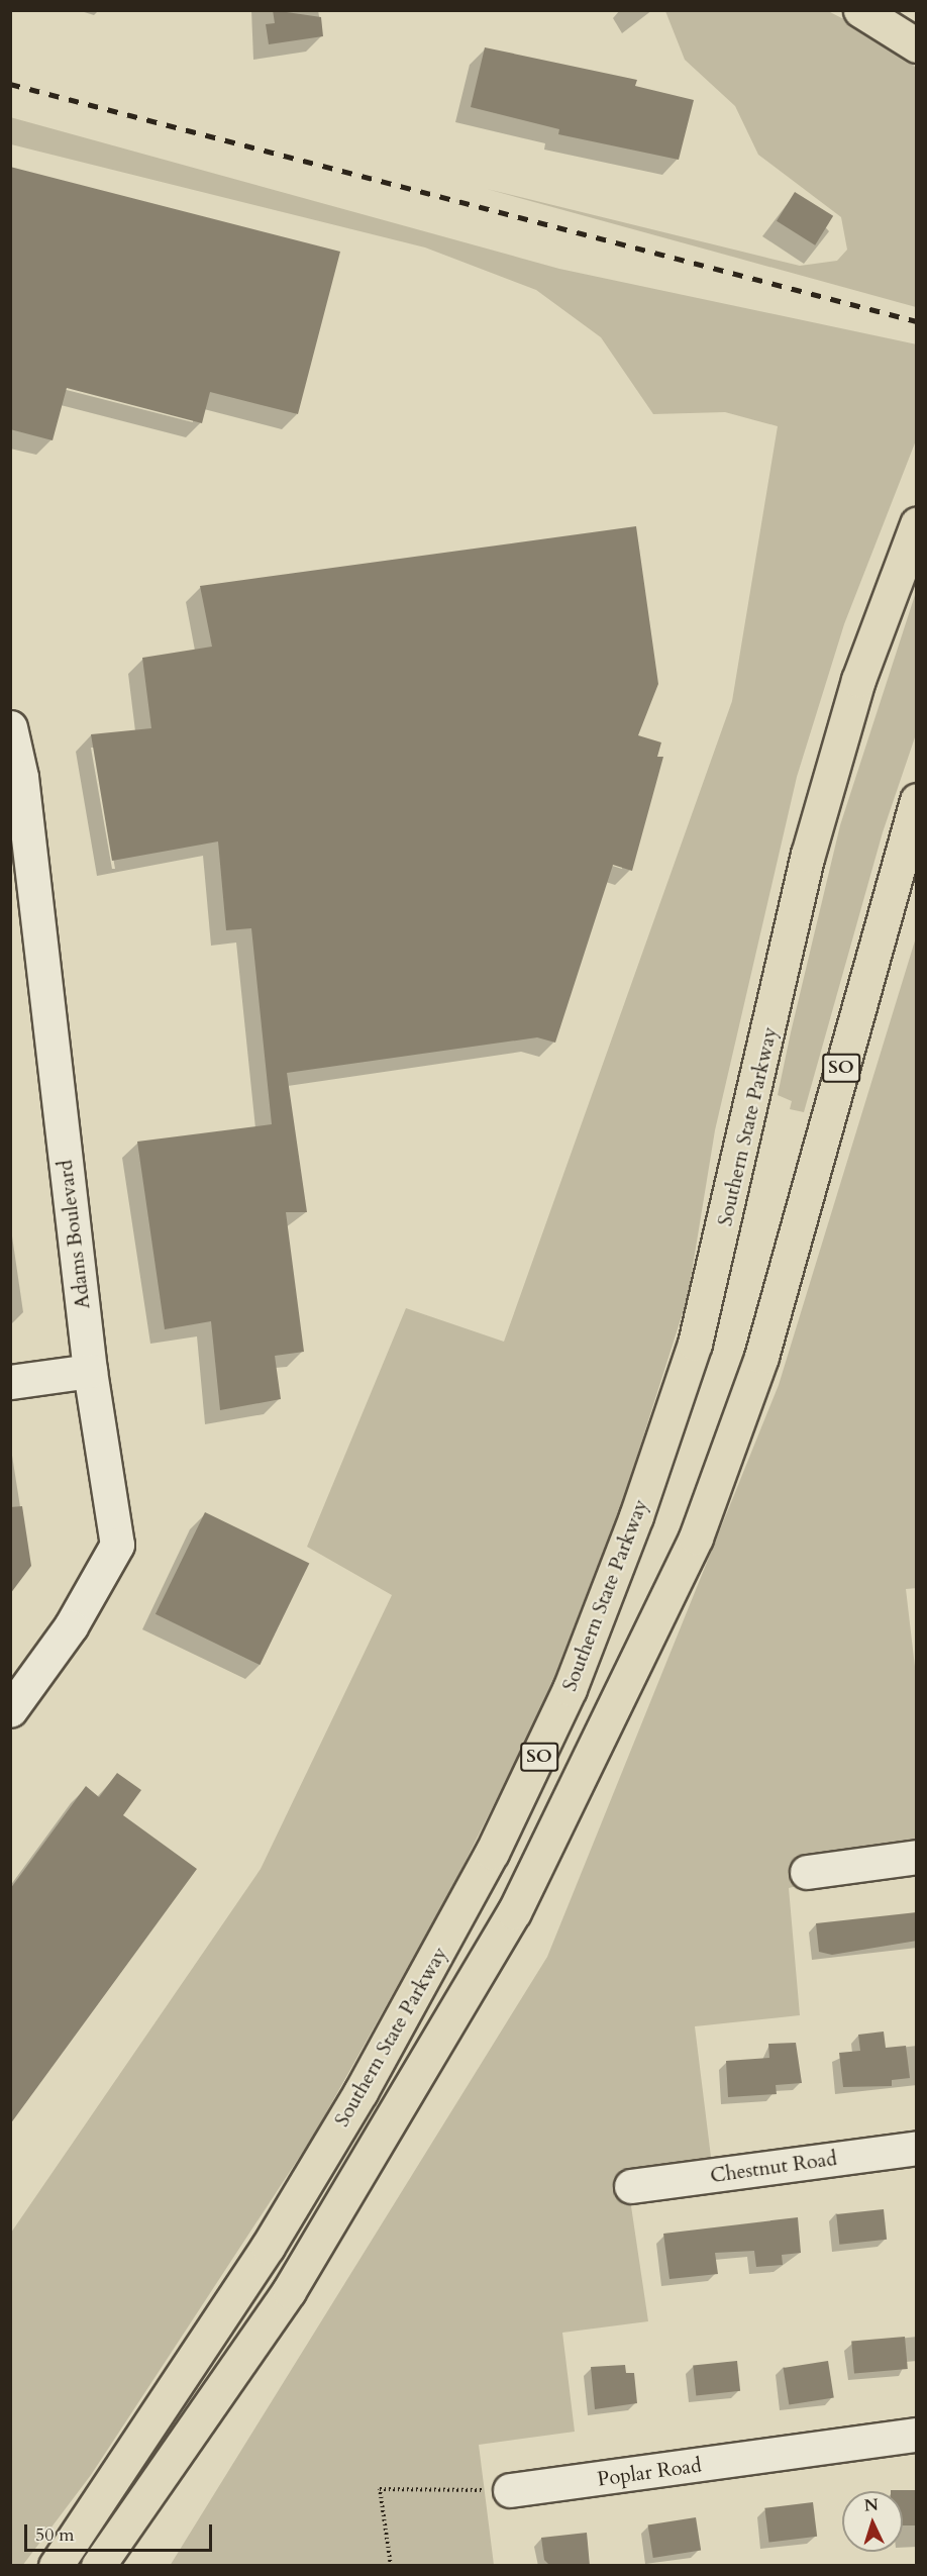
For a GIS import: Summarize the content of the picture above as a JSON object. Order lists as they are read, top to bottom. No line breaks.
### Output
{"streets":{"highway":["SO","Southern State Parkway"],"street":["Adams Boulevard","Chestnut Road","Poplar Road"]},"scale_bar":"50 m","north":"top"}
